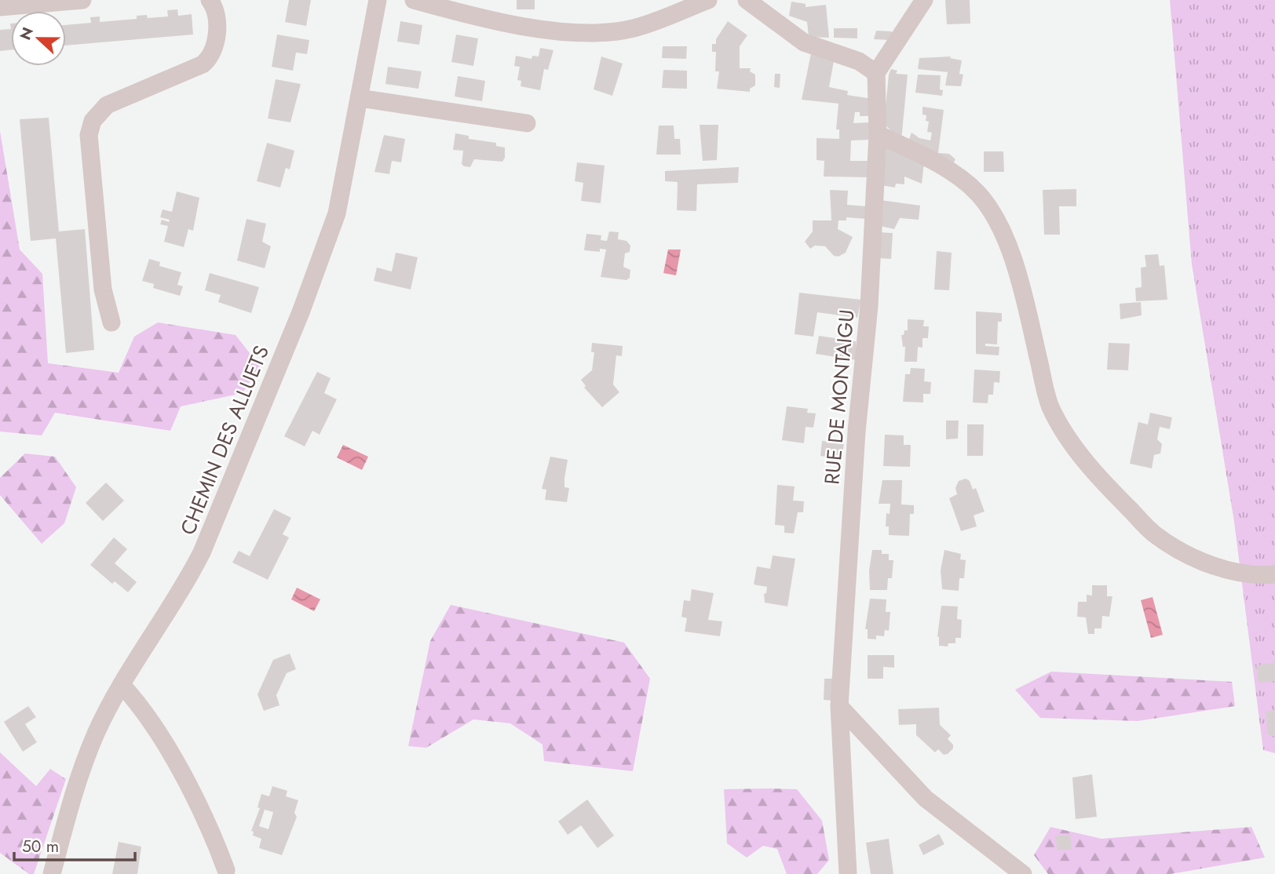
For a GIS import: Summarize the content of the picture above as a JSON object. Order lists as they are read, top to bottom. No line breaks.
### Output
{"streets":{"street":["RUE DE MONTAIGU","CHEMIN DES ALLUETS"]},"scale_bar":"50 m","north":"left"}
